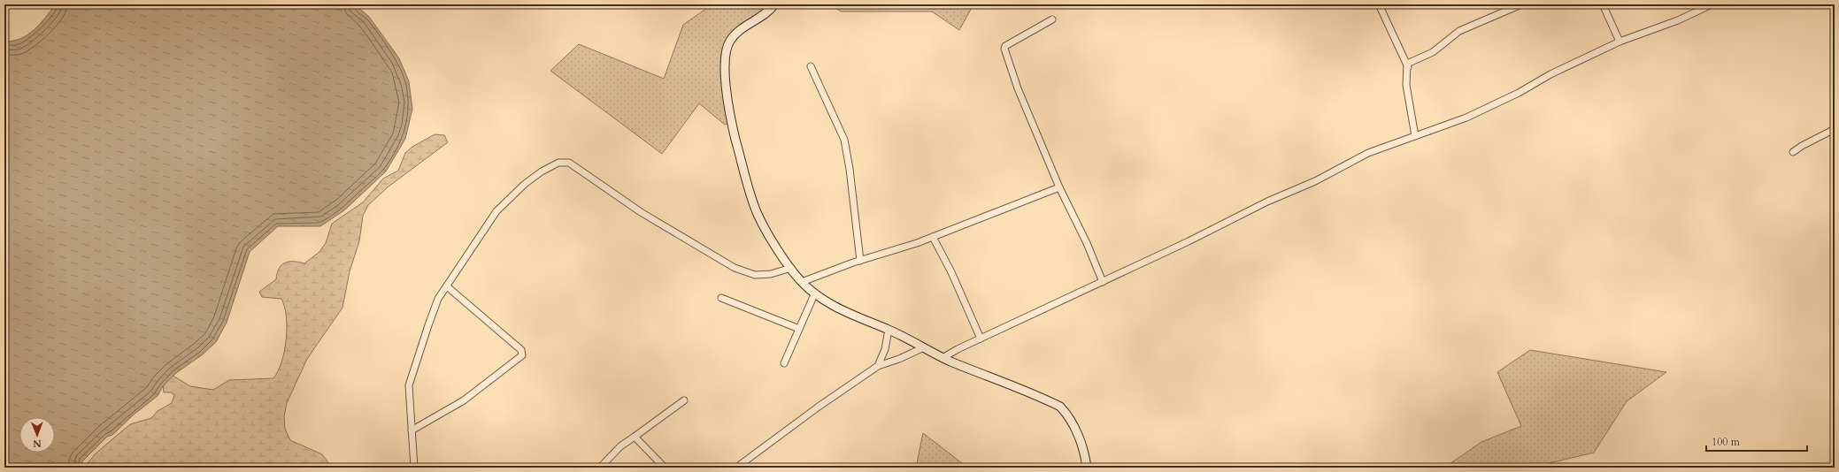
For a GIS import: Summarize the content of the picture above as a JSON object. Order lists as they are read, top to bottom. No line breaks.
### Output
{"scale_bar":"100 m","north":"bottom"}
